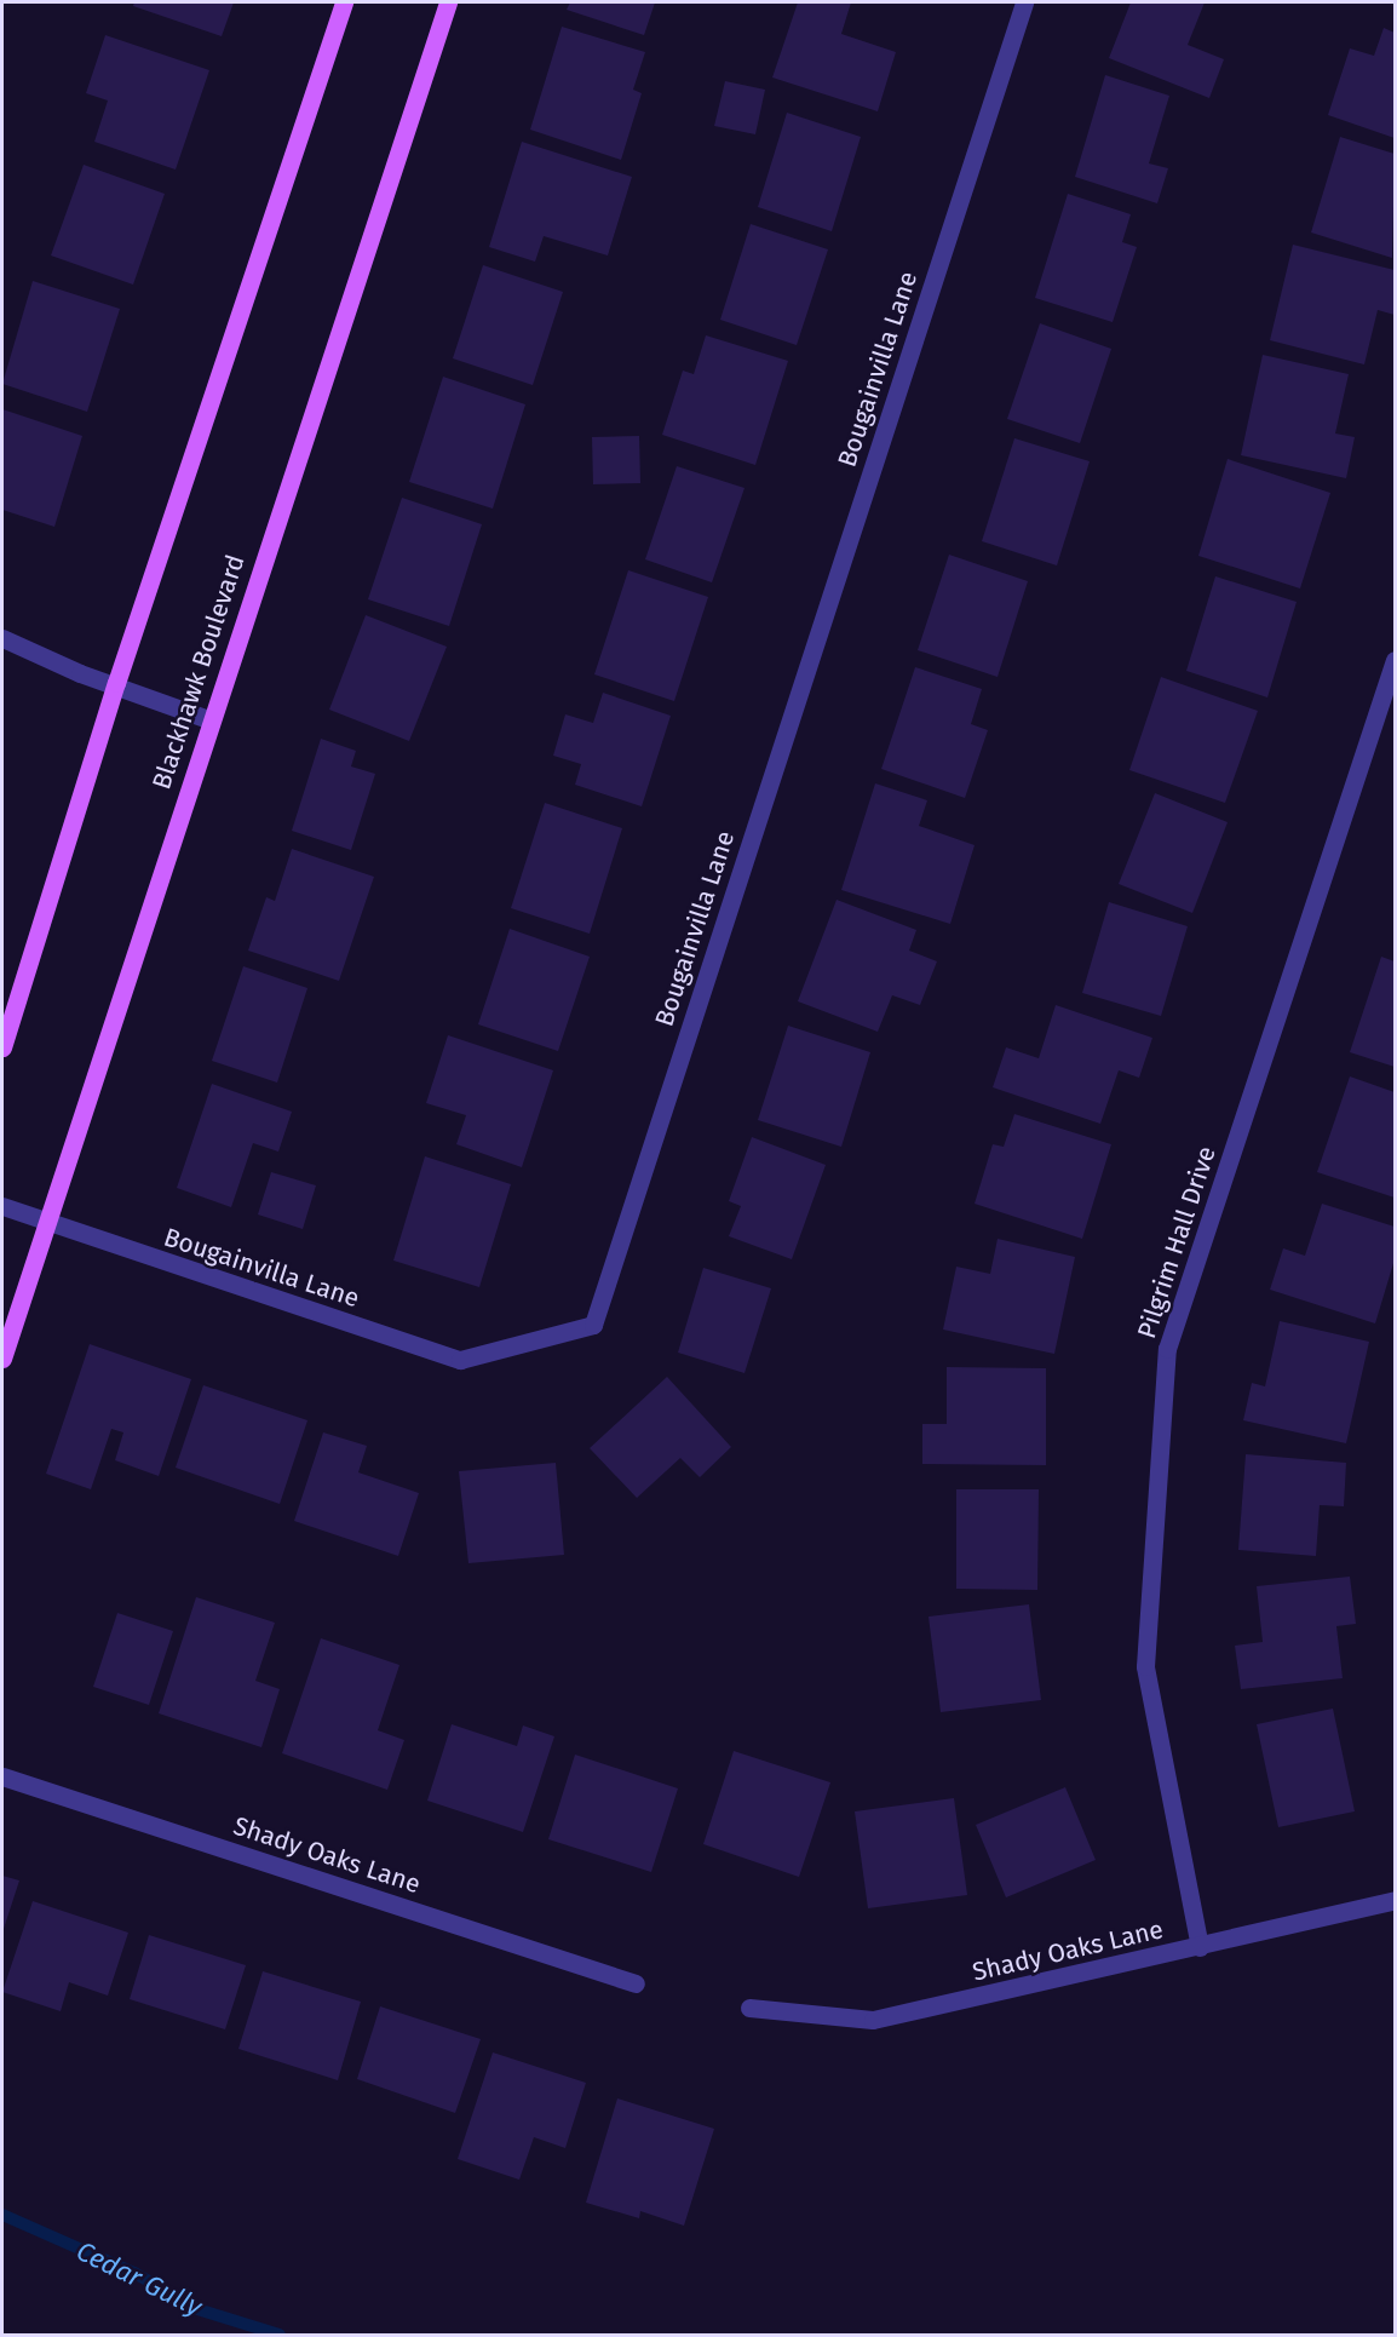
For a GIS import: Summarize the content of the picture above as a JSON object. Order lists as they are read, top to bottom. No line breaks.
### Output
{"streets":{"main road":["Blackhawk Boulevard"],"street":["Bougainvilla Lane","Pilgrim Hall Drive","Shady Oaks Lane"]},"crossings":[["Bougainvilla Lane","Blackhawk Boulevard"],["Pilgrim Hall Drive","Shady Oaks Lane"]],"water":["Cedar Gully"]}
